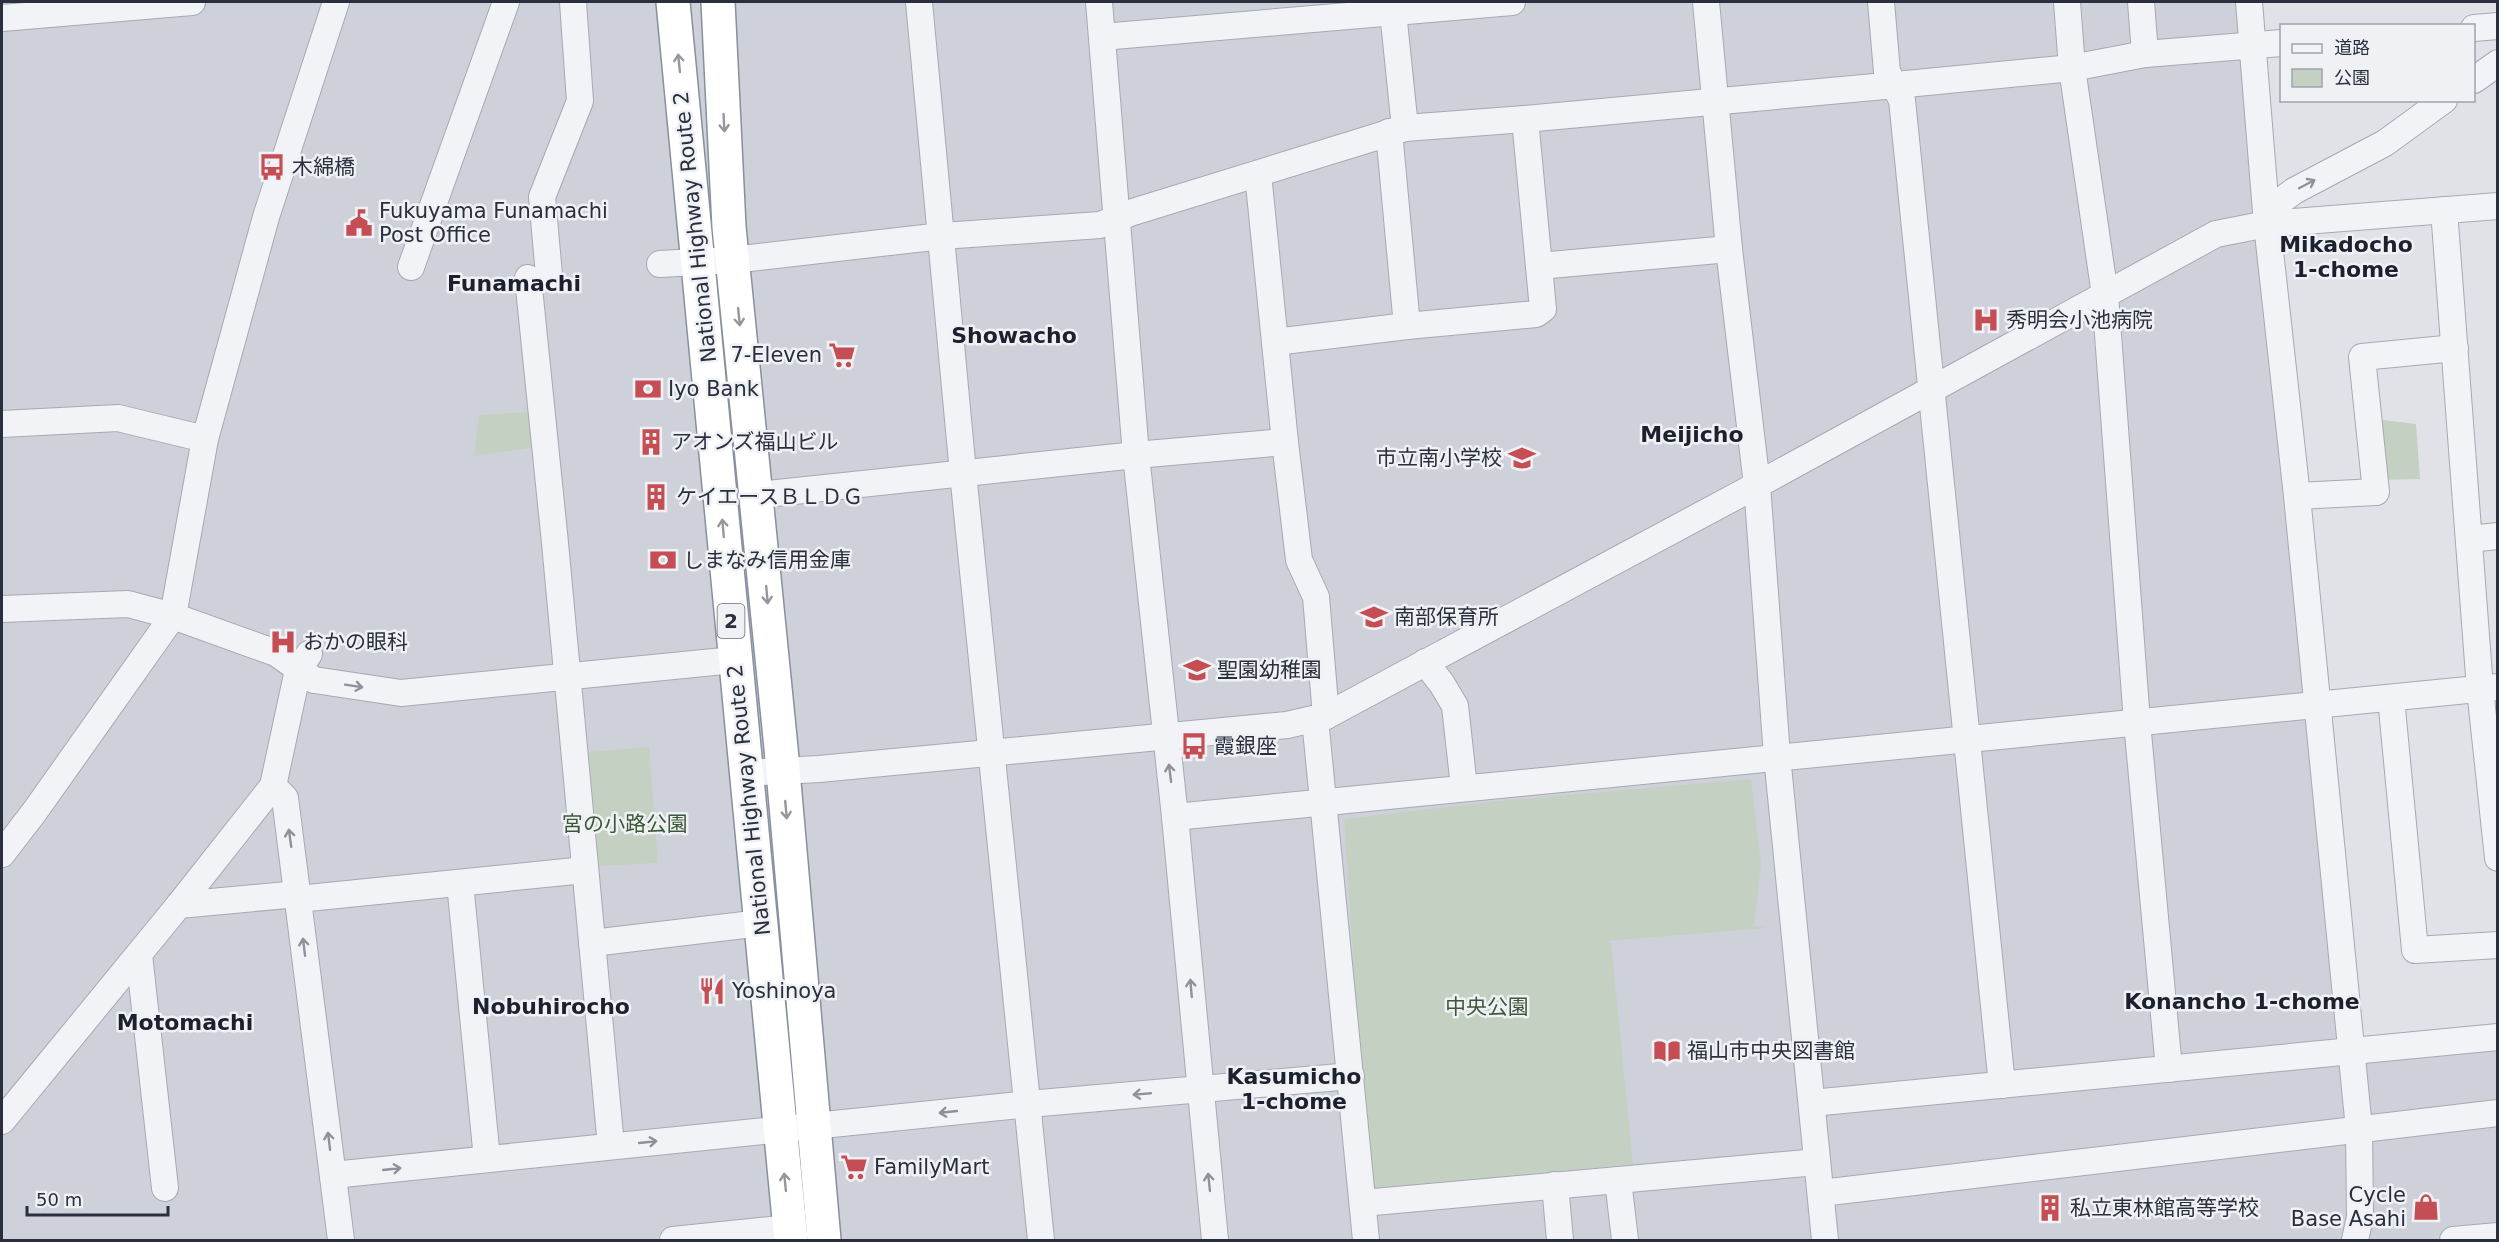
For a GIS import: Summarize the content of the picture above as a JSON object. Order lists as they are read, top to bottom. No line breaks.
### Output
{"streets":{"highway":["National Highway Route 2","2"]},"districts":["Mikadocho 1-chome","Funamachi","Showacho","Meijicho","Konancho 1-chome","Nobuhirocho","Motomachi","Kasumicho 1-chome"],"parks":["宮の小路公園","中央公園"],"places":{"bus stop":["木綿橋","霞銀座"],"public building":["Fukuyama Funamachi Post Office"],"hospital":["秀明会小池病院","おかの眼科"],"supermarket":["7-Eleven","FamilyMart"],"bank":["Iyo Bank","しまなみ信用金庫"],"building":["アオンズ福山ビル","ケイエースＢＬＤＧ","私立東林館高等学校"],"school or university":["市立南小学校","南部保育所","聖園幼稚園"],"restaurant":["Yoshinoya"],"library":["福山市中央図書館"],"shop":["Cycle Base Asahi"]},"legend":["道路","公園"],"scale_bar":"50 m"}
